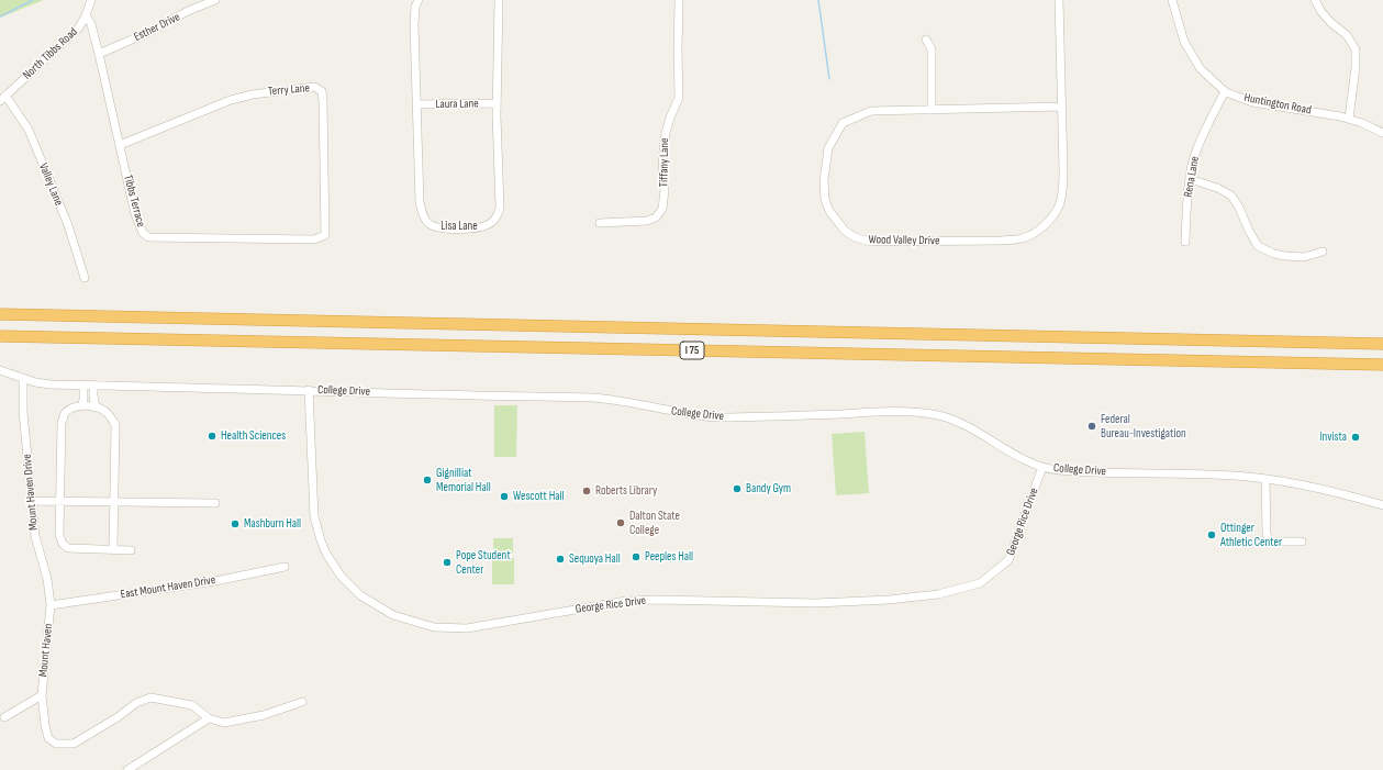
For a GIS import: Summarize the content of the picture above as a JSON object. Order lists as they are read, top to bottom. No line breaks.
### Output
{"streets":{"highway":["I 75"],"street":["Esther Drive","North Tibbs Road","Terry Lane","Laura Lane","Huntington Road","Tiffany Lane","Rena Lane","Valley Lane","Tibbs Terrace","Lisa Lane","Wood Valley Drive","College Drive","Mount Haven Drive","George Rice Drive","East Mount Haven Drive","Mount Haven"]},"crossings":[["Esther Drive","Tibbs Terrace"],["North Tibbs Road","Valley Lane"],["North Tibbs Road","Tibbs Terrace"],["Terry Lane","Tibbs Terrace"],["Laura Lane","Lisa Lane"],["Huntington Road","Rena Lane"],["College Drive","Mount Haven Drive"],["College Drive","George Rice Drive"],["Mount Haven Drive","East Mount Haven Drive"],["Mount Haven Drive","Mount Haven"],["East Mount Haven Drive","Mount Haven"]],"places":["Federal Bureau-Investigation","Health Sciences","Invista","Gignilliat Memorial Hall","Bandy Gym","Roberts Library","Wescott Hall","Dalton State College","Mashburn Hall","Ottinger Athletic Center","Peeples Hall","Sequoya Hall","Pope Student Center"]}
